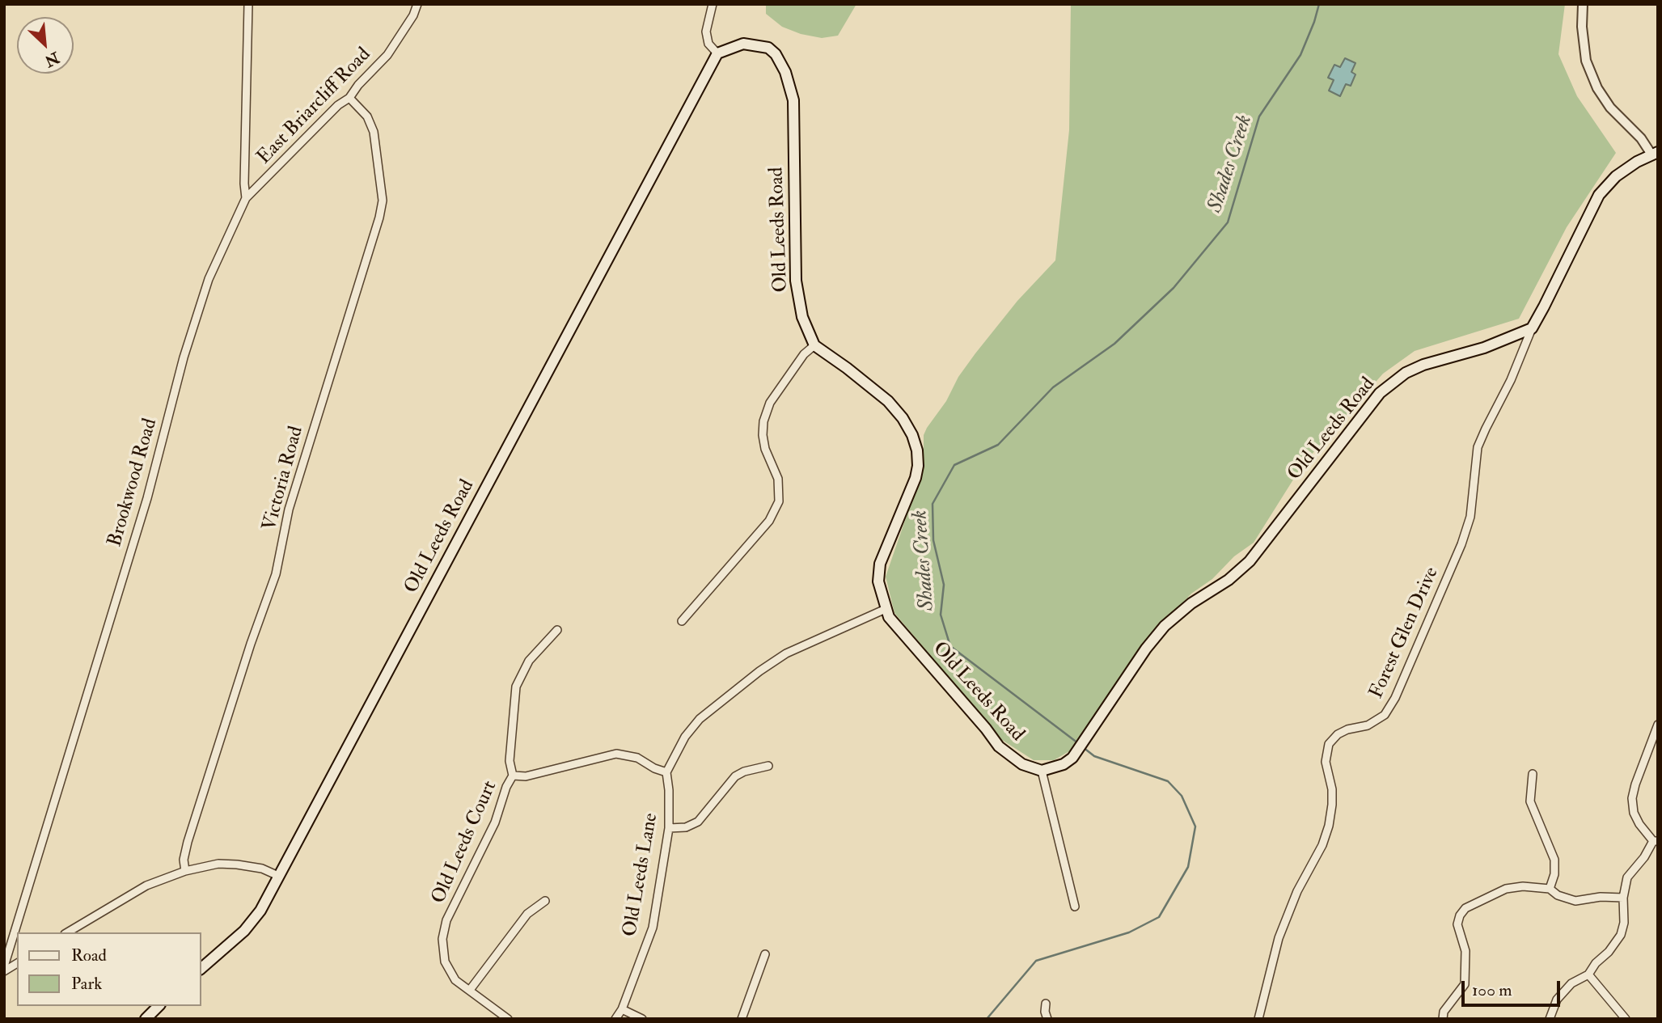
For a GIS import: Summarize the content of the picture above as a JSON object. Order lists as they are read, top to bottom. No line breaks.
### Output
{"streets":{"main road":["Old Leeds Road"],"street":["East Briarcliff Road","Victoria Road","Brookwood Road","Forest Glen Drive","Old Leeds Court","Old Leeds Lane"]},"crossings":[["East Briarcliff Road","Victoria Road"],["East Briarcliff Road","Brookwood Road"],["Old Leeds Road","Forest Glen Drive"]],"water":["Shades Creek"],"legend":["Road","Park"],"scale_bar":"100 m","north":"bottom right"}
